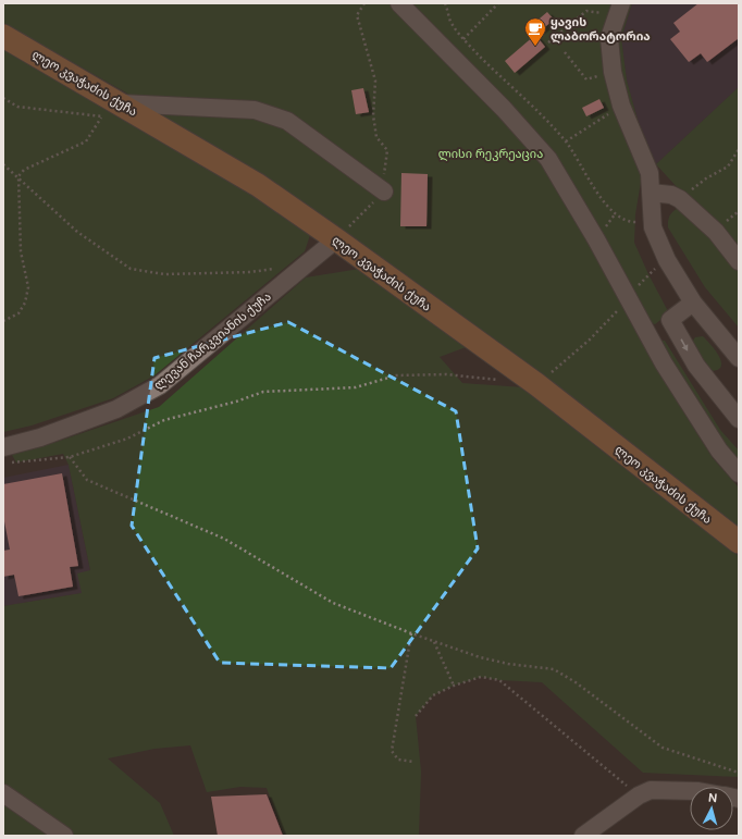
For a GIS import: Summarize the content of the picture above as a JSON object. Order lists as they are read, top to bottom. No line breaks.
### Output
{"streets":{"main road":["ლეო კვაჭაძის ქუჩა"],"street":["ლევან ჩარკვიანის ქუჩა"]},"crossings":[["ლეო კვაჭაძის ქუჩა","ლევან ჩარკვიანის ქუჩა"]],"parks":["ლისი რეკრეაცია"],"places":{"cafe":["ყავის ლაბორატორია"]},"north":"top"}
